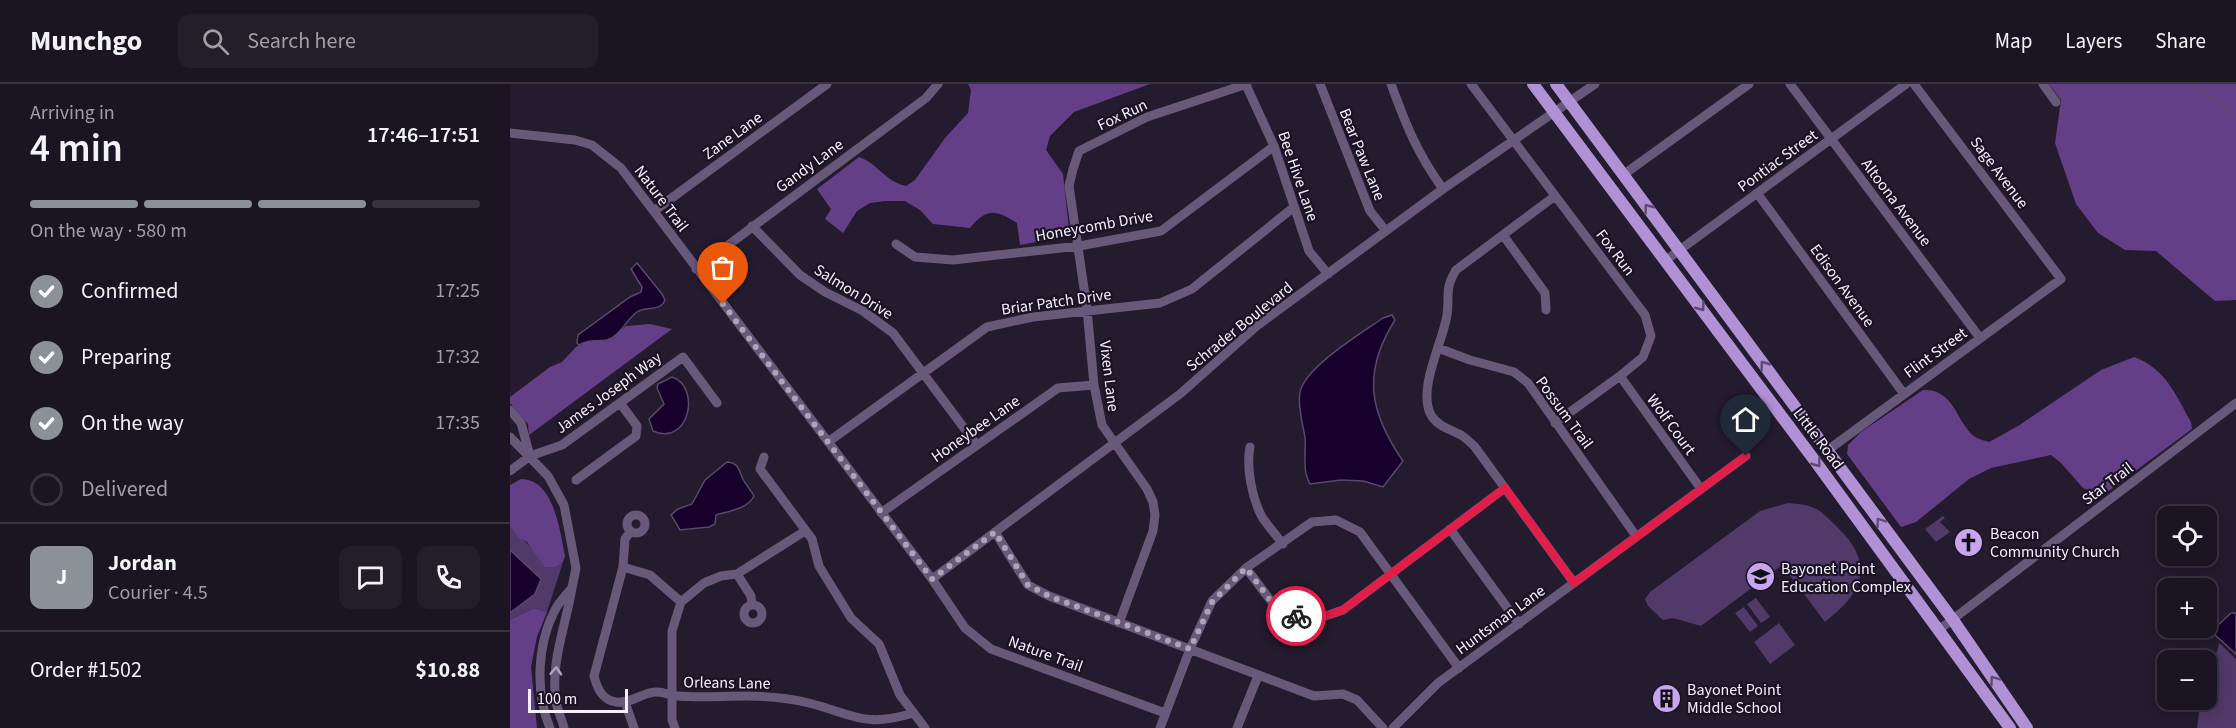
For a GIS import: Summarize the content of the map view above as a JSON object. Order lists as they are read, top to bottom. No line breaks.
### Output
{"streets":{"main road":["Little Road"],"street":["Fox Run","Zane Lane","Bear Paw Lane","Pontiac Street","Gandy Lane","Sage Avenue","Bee Hive Lane","Nature Trail","Altoona Avenue","Honeycomb Drive","Edison Avenue","Salmon Drive","Briar Patch Drive","Schrader Boulevard","Flint Street","Vixen Lane","James Joseph Way","Possum Trail","Wolf Court","Honeybee Lane","Star Trail","Huntsman Lane","Orleans Lane"]},"crossings":[["Fox Run","Bee Hive Lane"],["Fox Run","Schrader Boulevard"],["Fox Run","Vixen Lane"],["Fox Run","Possum Trail"],["Fox Run","Wolf Court"],["Zane Lane","Nature Trail"],["Bear Paw Lane","Schrader Boulevard"],["Pontiac Street","Altoona Avenue"],["Pontiac Street","Edison Avenue"],["Pontiac Street","Little Road"],["Gandy Lane","Nature Trail"],["Gandy Lane","Salmon Drive"],["Sage Avenue","Flint Street"],["Bee Hive Lane","Honeycomb Drive"],["Bee Hive Lane","Briar Patch Drive"],["Bee Hive Lane","Schrader Boulevard"],["Nature Trail","Briar Patch Drive"],["Nature Trail","Schrader Boulevard"],["Nature Trail","Honeybee Lane"],["Altoona Avenue","Flint Street"],["Honeycomb Drive","Vixen Lane"],["Edison Avenue","Flint Street"],["Salmon Drive","Briar Patch Drive"],["Salmon Drive","Honeybee Lane"],["Briar Patch Drive","Vixen Lane"],["Schrader Boulevard","Vixen Lane"],["Schrader Boulevard","Little Road"],["Flint Street","Little Road"],["Vixen Lane","Honeybee Lane"],["Possum Trail","Huntsman Lane"],["Wolf Court","Huntsman Lane"],["Little Road","Star Trail"]],"places":{"church":["Beacon Community Church"],"school or university":["Bayonet Point Education Complex"],"building":["Bayonet Point Middle School"]},"scale_bar":"100 m","page":{"header":"Munchgo","search":"Search here","nav":["Map","Layers","Share"],"heading":["4 min","Arriving in","17:46–17:51"],"panel":["Jordan","Courier · 4.5","Order #1502","$10.88"],"bar":"On the way · 580 m","list":[["Confirmed","17:25"],["Preparing","17:32"],["On the way","17:35"],"Delivered"],"map_buttons":["+","−"],"round":"J","scale":"100 m"}}
